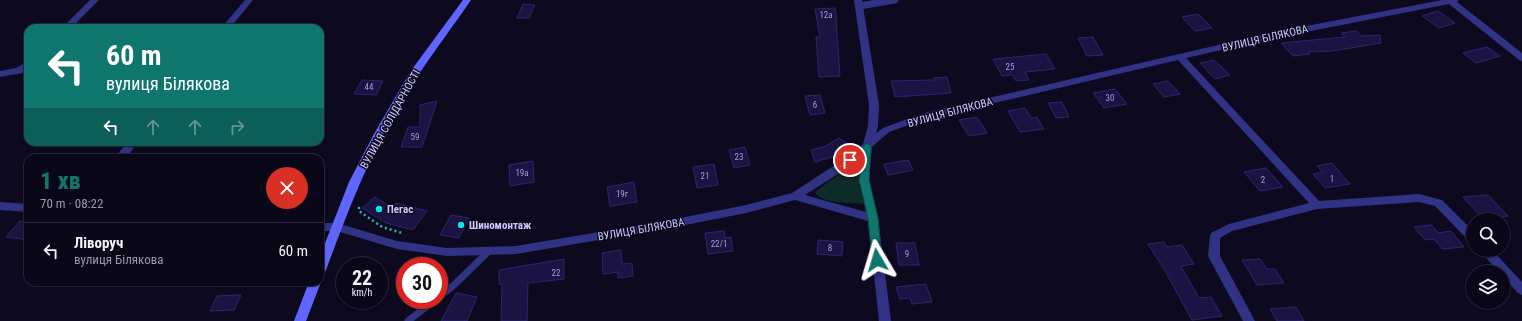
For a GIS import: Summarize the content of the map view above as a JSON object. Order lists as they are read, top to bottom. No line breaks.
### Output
{"streets":{"main road":["ВУЛИЦЯ СОЛІДАРНОСТІ"],"street":["ВУЛИЦЯ БІЛЯКОВА"]},"crossings":[["ВУЛИЦЯ БІЛЯКОВА","ВУЛИЦЯ СОЛІДАРНОСТІ"]],"places":["Пегас","Шиномонтаж"],"house_numbers":["12а","25","44","30","6","59","23","19а","21","1","2","19г","22/1","8","9","22"],"page":{"turn":["60 m","вулиця Білякова"],"heading":["1 хв","70 m · 08:22"],"list":[{"name":"Ліворуч","note":"вулиця Білякова","value":"60 m"}],"speed":"22 km/h","limit":"30"}}
